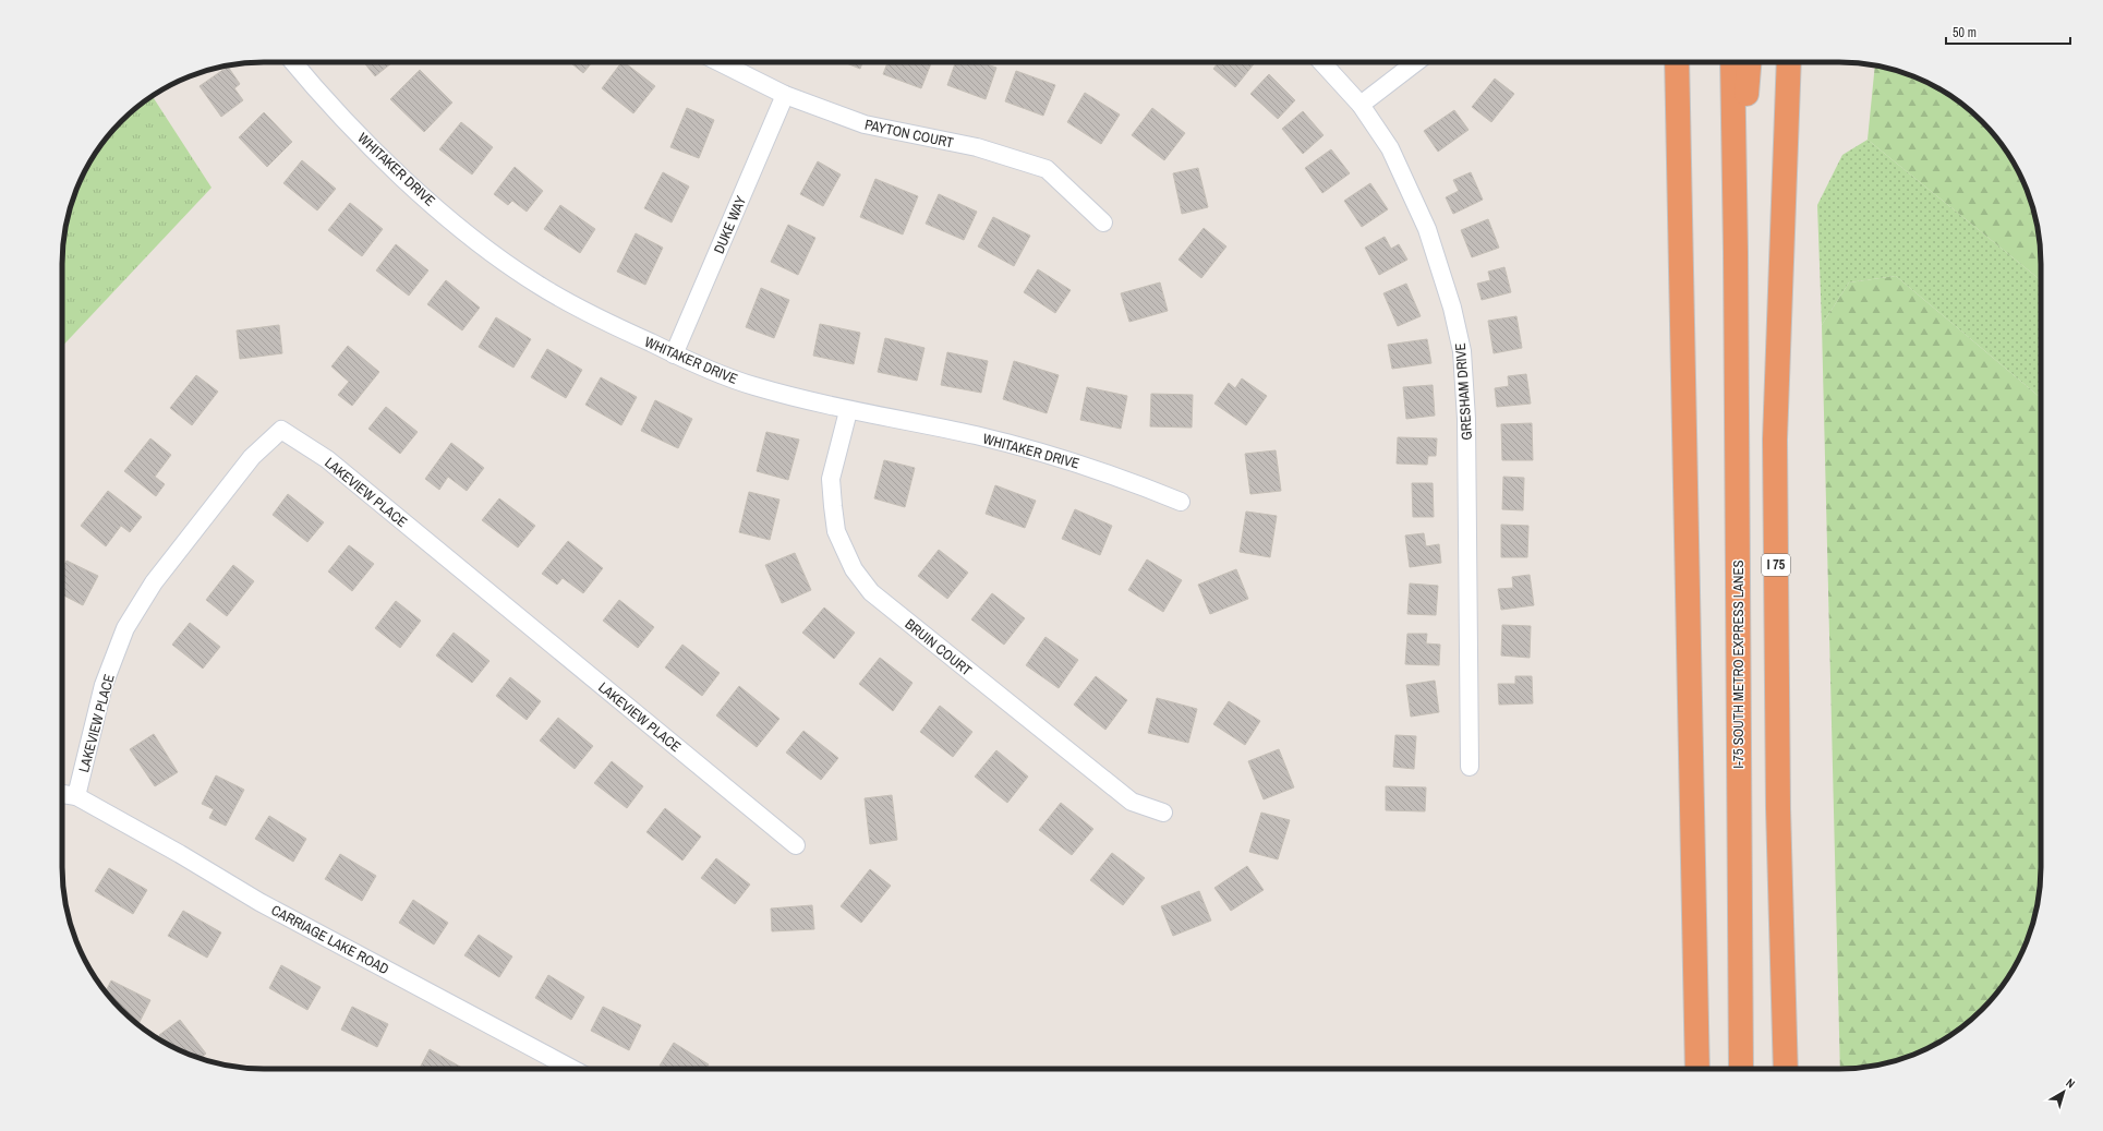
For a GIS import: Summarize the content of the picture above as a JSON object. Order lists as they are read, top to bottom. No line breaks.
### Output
{"streets":{"highway":["I 75","I-75 SOUTH METRO EXPRESS LANES"],"street":["PAYTON COURT","WHITAKER DRIVE","DUKE WAY","GRESHAM DRIVE","LAKEVIEW PLACE","BRUIN COURT","CARRIAGE LAKE ROAD"]},"crossings":[["PAYTON COURT","DUKE WAY"],["WHITAKER DRIVE","DUKE WAY"],["WHITAKER DRIVE","BRUIN COURT"],["LAKEVIEW PLACE","CARRIAGE LAKE ROAD"]],"scale_bar":"50 m","north":"top right"}
